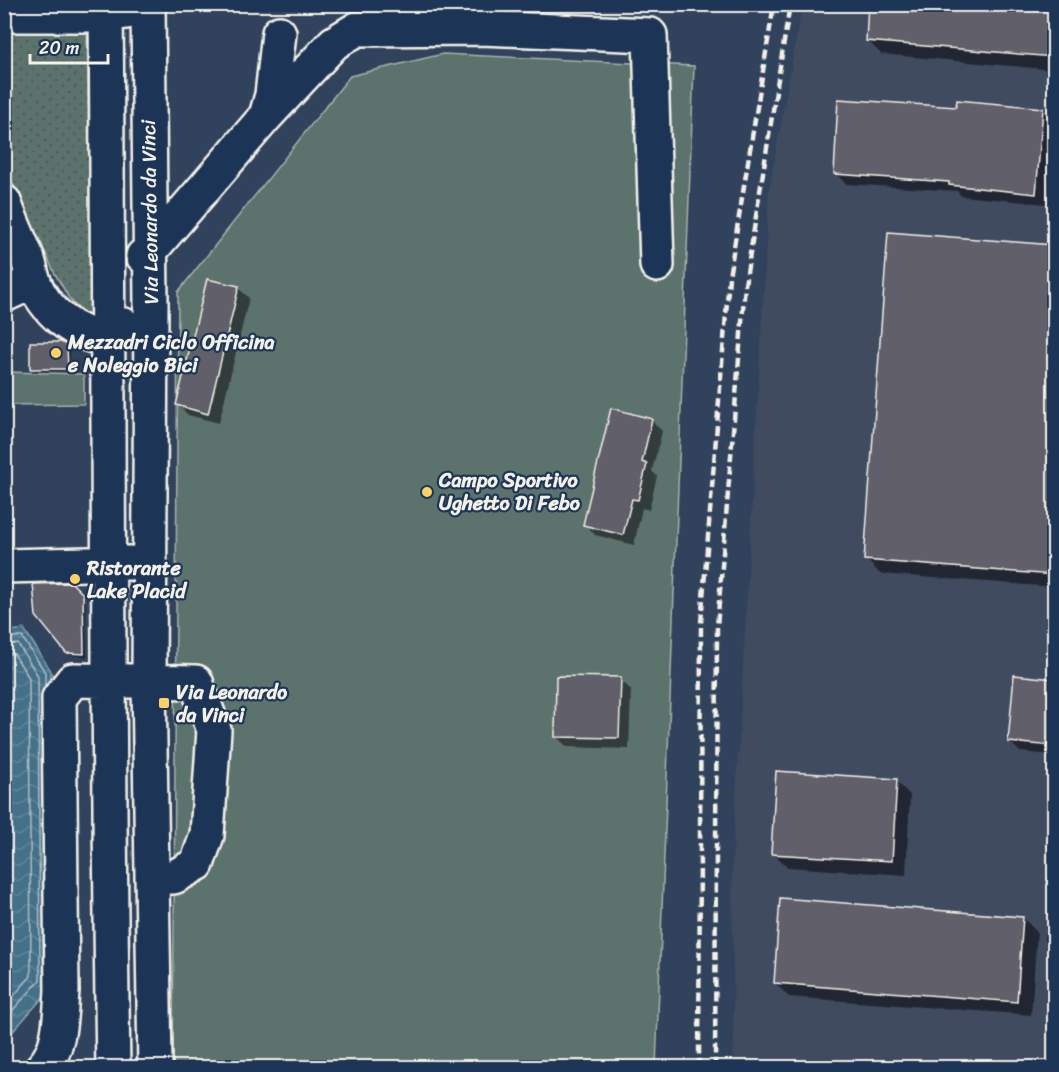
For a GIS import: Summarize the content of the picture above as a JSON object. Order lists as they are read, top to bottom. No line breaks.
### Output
{"streets":{"street":["Via Leonardo da Vinci"]},"places":{"other":["Mezzadri Ciclo Officina e Noleggio Bici","Campo Sportivo Ughetto Di Febo","Ristorante Lake Placid"],"transit":["Via Leonardo da Vinci"]},"scale_bar":"20 m"}
